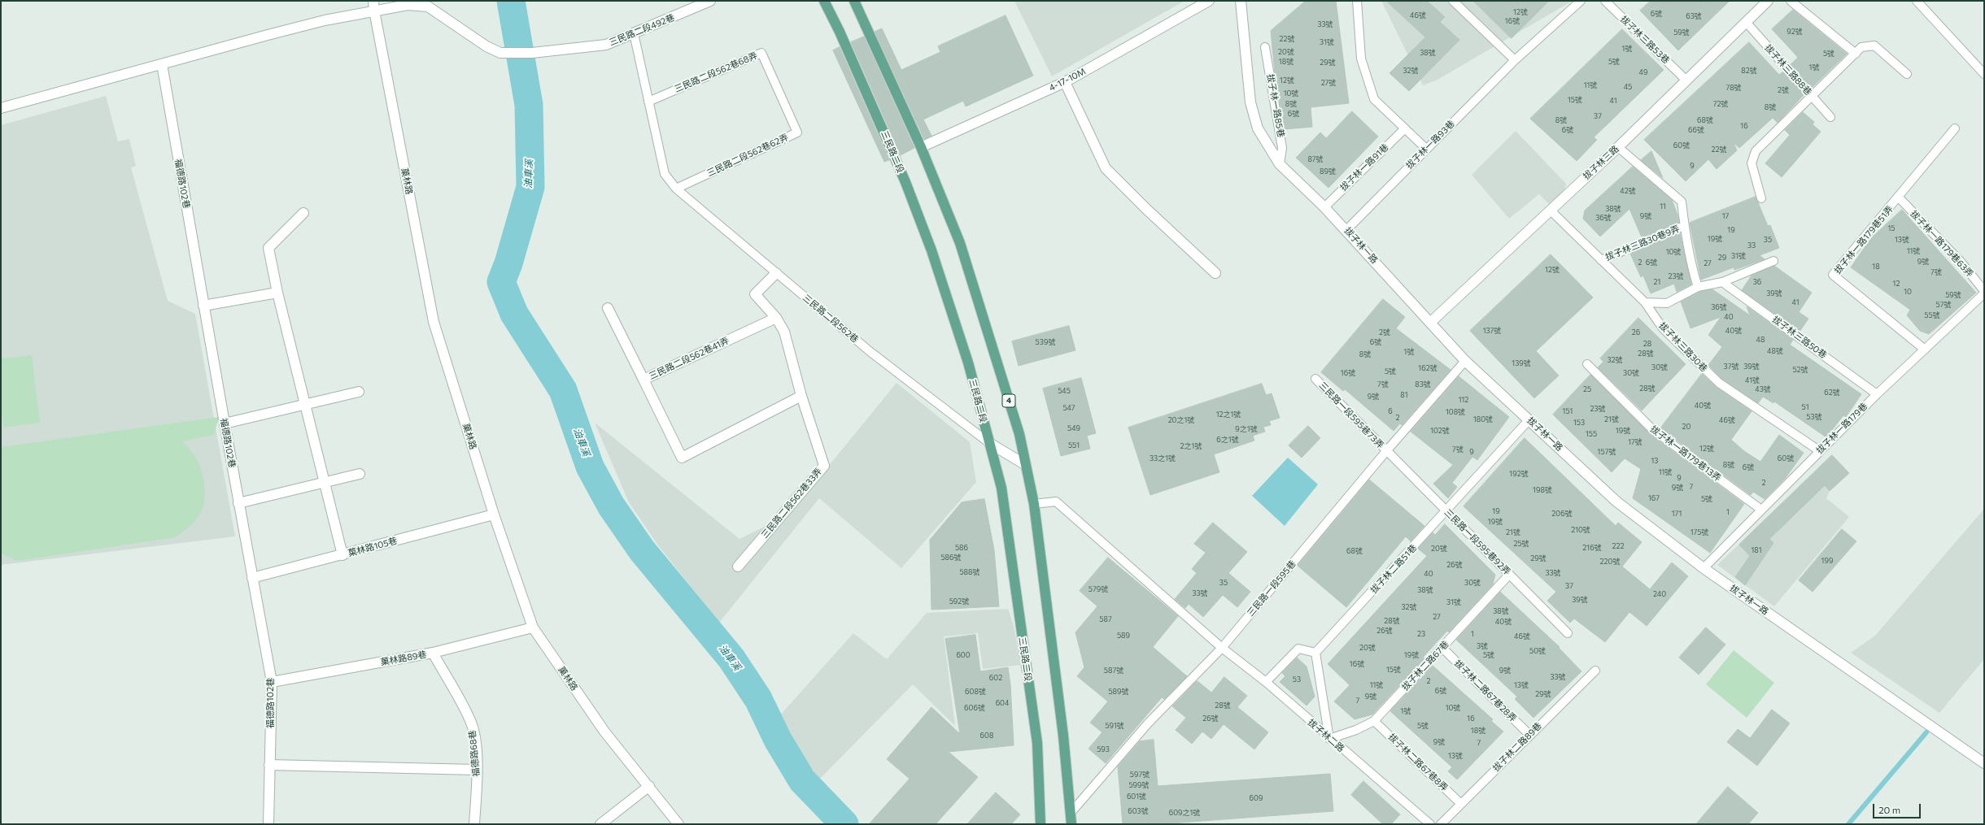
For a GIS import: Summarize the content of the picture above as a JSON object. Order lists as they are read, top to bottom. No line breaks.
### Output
{"streets":{"main road":["三民路二段","4"],"street":["三民路二段492巷","4-17-10M","拔子林三路","菓林路","福德路102巷","拔子林一路","三民路二段562巷41弄","三民路二段562巷33弄","菓林路105巷","菓林路89巷","福德路68巷"],"lane":["拔子林三路53巷","拔子林三路88巷","三民路二段562巷68弄","拔子林一路85巷","拔子林一路93巷","三民路二段562巷62弄","拔子林一路91巷","拔子林一路179巷51弄","拔子林三路30巷9弄","拔子林一路179巷63弄","三民路二段562巷","拔子林三路50巷","拔子林三路30巷","三民路一段595巷73弄","拔子林一路179巷","拔子林一路179巷13弄","三民路一段595巷92弄","拔子林二路51巷","三民路一段595巷","拔子林二路67巷","拔子林二路67巷28弄","拔子林二路","拔子林二路89巷","拔子林二路67巷8弄"]},"crossings":[["三民路二段492巷","菓林路"],["三民路二段492巷","三民路二段562巷"],["拔子林三路53巷","拔子林三路"],["拔子林三路88巷","拔子林三路"],["三民路二段562巷68弄","三民路二段562巷62弄"],["三民路二段562巷68弄","三民路二段562巷"],["4-17-10M","4"],["拔子林一路85巷","拔子林一路"],["拔子林一路93巷","拔子林一路"],["三民路二段","三民路二段562巷"],["三民路二段562巷62弄","三民路二段562巷"],["拔子林三路","拔子林一路"],["拔子林三路","拔子林三路30巷"],["拔子林一路91巷","拔子林一路"],["菓林路","菓林路105巷"],["菓林路","菓林路89巷"],["福德路102巷","菓林路105巷"],["福德路102巷","菓林路89巷"],["拔子林一路179巷51弄","拔子林一路179巷63弄"],["拔子林一路179巷51弄","拔子林一路179巷"],["拔子林三路30巷9弄","拔子林三路30巷"],["拔子林一路179巷63弄","拔子林一路179巷"],["拔子林一路","拔子林一路179巷"],["拔子林一路","拔子林二路51巷"],["拔子林一路","三民路一段595巷"],["三民路二段562巷","三民路二段562巷33弄"],["拔子林三路50巷","拔子林一路179巷"],["拔子林三路30巷","拔子林一路179巷"],["三民路二段562巷41弄","三民路二段562巷33弄"],["4","三民路一段595巷"],["4","拔子林二路"],["三民路一段595巷73弄","三民路一段595巷92弄"],["三民路一段595巷73弄","三民路一段595巷"],["拔子林一路179巷","拔子林一路179巷13弄"],["三民路一段595巷92弄","拔子林二路51巷"],["三民路一段595巷92弄","三民路一段595巷"],["三民路一段595巷92弄","拔子林二路67巷"],["三民路一段595巷","拔子林二路"],["菓林路89巷","福德路68巷"],["拔子林二路67巷","拔子林二路67巷28弄"],["拔子林二路67巷","拔子林二路"],["拔子林二路67巷","拔子林二路67巷8弄"],["拔子林二路67巷28弄","拔子林二路89巷"],["拔子林二路89巷","拔子林二路67巷8弄"]],"water":["油車溪"],"house_numbers":["12號","6號","46號","63號","16號","33號","92號","59號","22號","31號","1號","20號","38號","5號","18號","5號","29號","1號","32號","82號","49","12號","27號","11號","45","78號","2號","10號","15號","41","8號","72號","8號","6號","37","8號","68號","16","6號","66號","60號","22號","87號","9","89號","42號","11","38號","9號","17","36號","15","19","19號","35","13號","33","11號","10號","31號","29","9號","2","6號","27","18","12號","7號","23號","21","36","12","10","39號","59號","41","57號","36號","55號","40","137號","40號","2號","26","48","539號","6號","28","48號","1號","28號","8號","32號","139號","37號","39號","30號","162號","52號","5號","16號","30號","41號","7號","83號","28號","25","43號","545","62號","81","9號","112","40號","51","547","23號","6","151","108號","12之1號","53號","2","180號","21號","20之1號","46號","153","20","549","9之1號","102號","19號","155","6之1號","17號","551","2之1號","12號","7號","9","157號","33之1號","60號","13","8號","6號","11號","192號","9","2","7","9號","198號","167","5號","19","1","206號","171","19號","210號","21號","175號","25號","222","586","216號","20號","181","68號","586號","29號","199","220號","26號","588號","33號","40","35","30號","37","579號","38號","33號","240","39號","592號","31號","32號","38號","27","587","28號","40號","26號","23","1","589","46號","3號","20號","50號","600","19號","5號","16號","15號","587號","9號","33號","602","53","2","11號","13號","6號","608號","589號","29號","9號","7","604","28號","606號","10號","1號","26號","16","591號","5號","18號","608","9號","7","593","13號","597號","599號","601號","609","603號","609之1號"],"scale_bar":"20 m"}
